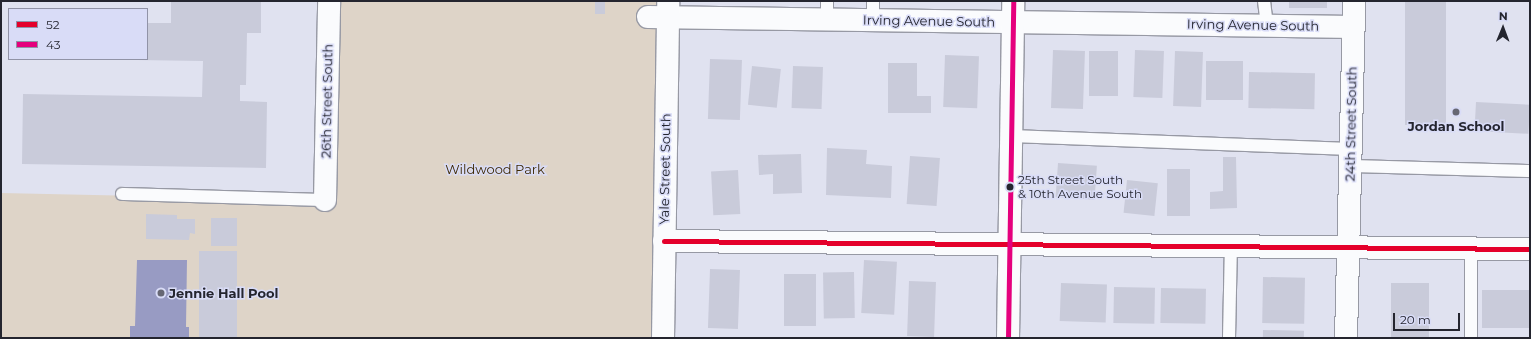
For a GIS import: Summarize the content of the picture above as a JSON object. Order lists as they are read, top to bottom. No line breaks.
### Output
{"streets":{"street":["Irving Avenue South","26th Street South","24th Street South","Yale Street South"]},"crossings":[["Irving Avenue South","24th Street South"],["Irving Avenue South","Yale Street South"]],"parks":["Wildwood Park"],"places":["Jordan School","25th Street South & 10th Avenue South","Jennie Hall Pool"],"lines":["transit line 43","transit line 52"],"legend":["52","43"],"scale_bar":"20 m","north":"top"}
